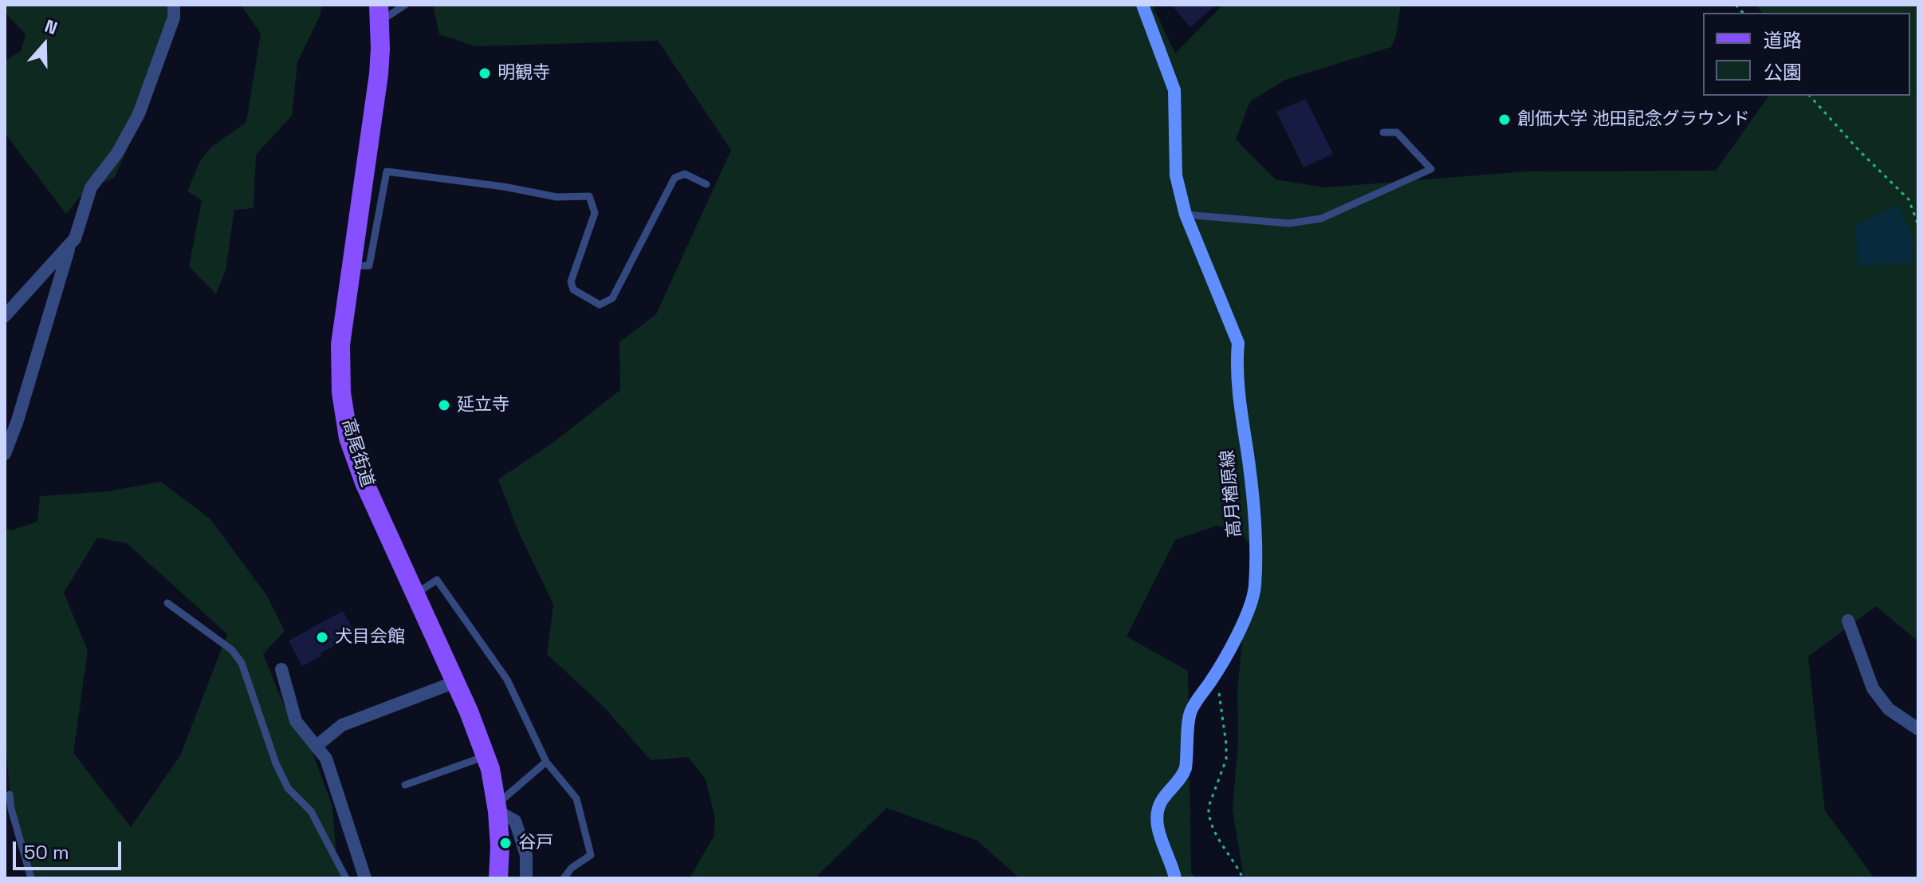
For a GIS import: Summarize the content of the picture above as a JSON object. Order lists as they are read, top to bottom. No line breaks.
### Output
{"streets":{"main road":["高尾街道","高月楢原線"]},"places":["明観寺","創価大学 池田記念グラウンド","延立寺","犬目会館","谷戸"],"legend":["道路","公園"],"scale_bar":"50 m","north":"top"}
